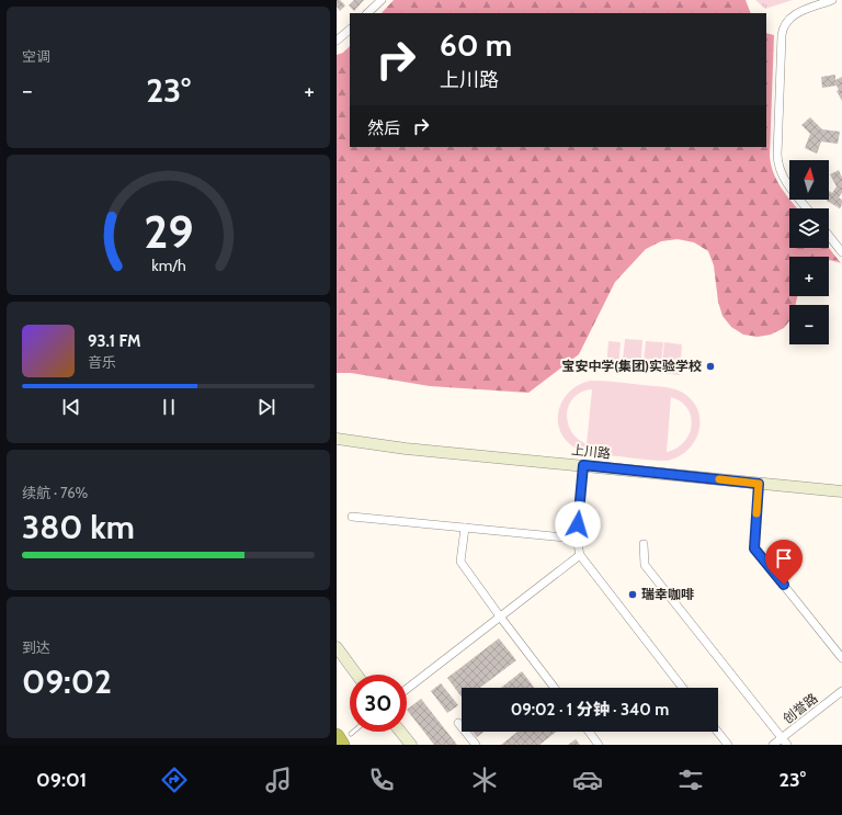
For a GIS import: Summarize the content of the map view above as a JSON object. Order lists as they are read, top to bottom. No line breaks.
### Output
{"streets":{"main road":["上川路"],"street":["创誉路"]},"places":["宝安中学(集团)实验学校","瑞幸咖啡"],"north":"top","page":{"tile":["空调",["续航 · 76%","380 km"],["到达","09:02"]],"turn":["60 m","上川路"],"heat":["−","23°","+"],"then":"然后","map_buttons":["+","−"],"song":["93.1 FM","音乐"],"limit":"30","trip":"09:02 · 1 分钟 · 340 m","tabs":["09:01","23°"],"gauge":["29","km/h"]}}
